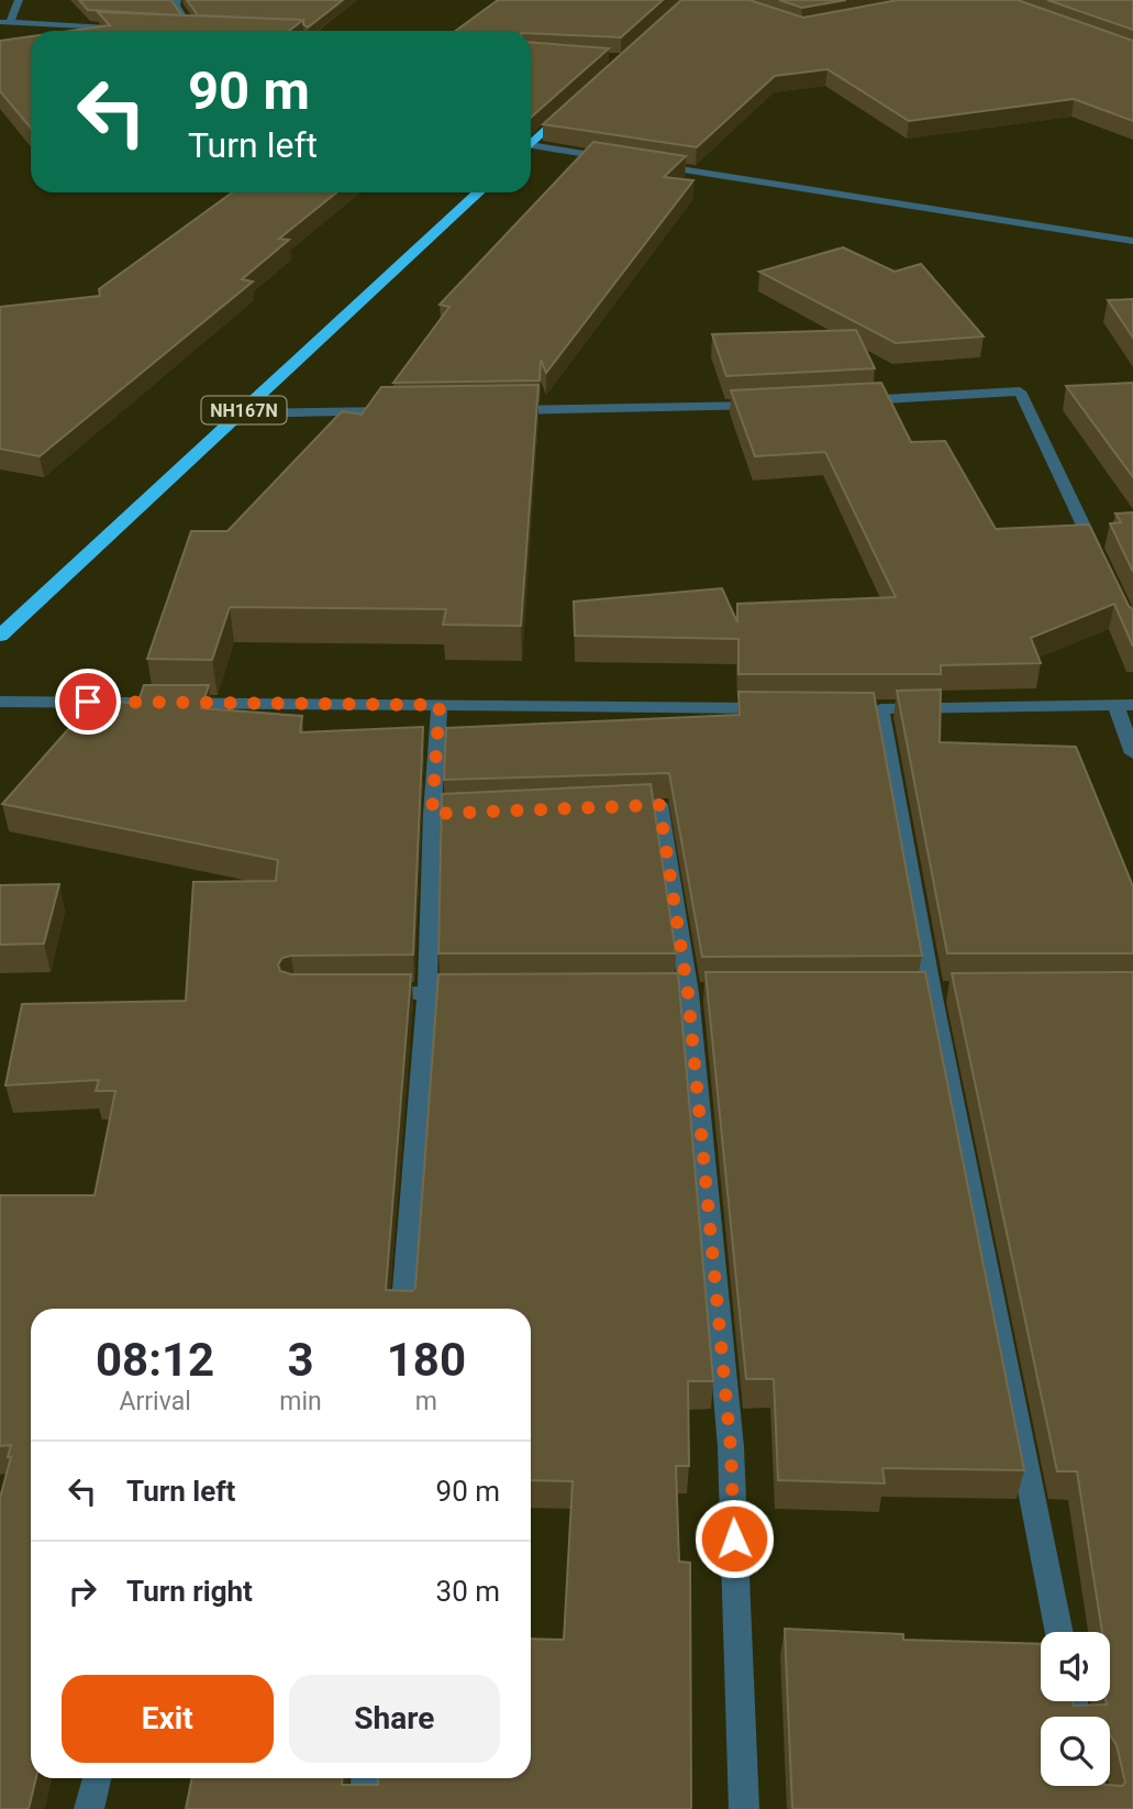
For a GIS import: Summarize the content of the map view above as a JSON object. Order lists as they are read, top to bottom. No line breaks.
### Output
{"streets":{"highway":["NH167N"]},"page":{"turn":["90 m","Turn left"],"eta":["08:12","Arrival","3","min","180","m"],"list":[{"name":"Turn left","value":"90 m"},{"name":"Turn right","value":"30 m"}],"buttons":["Exit","Share"]}}
